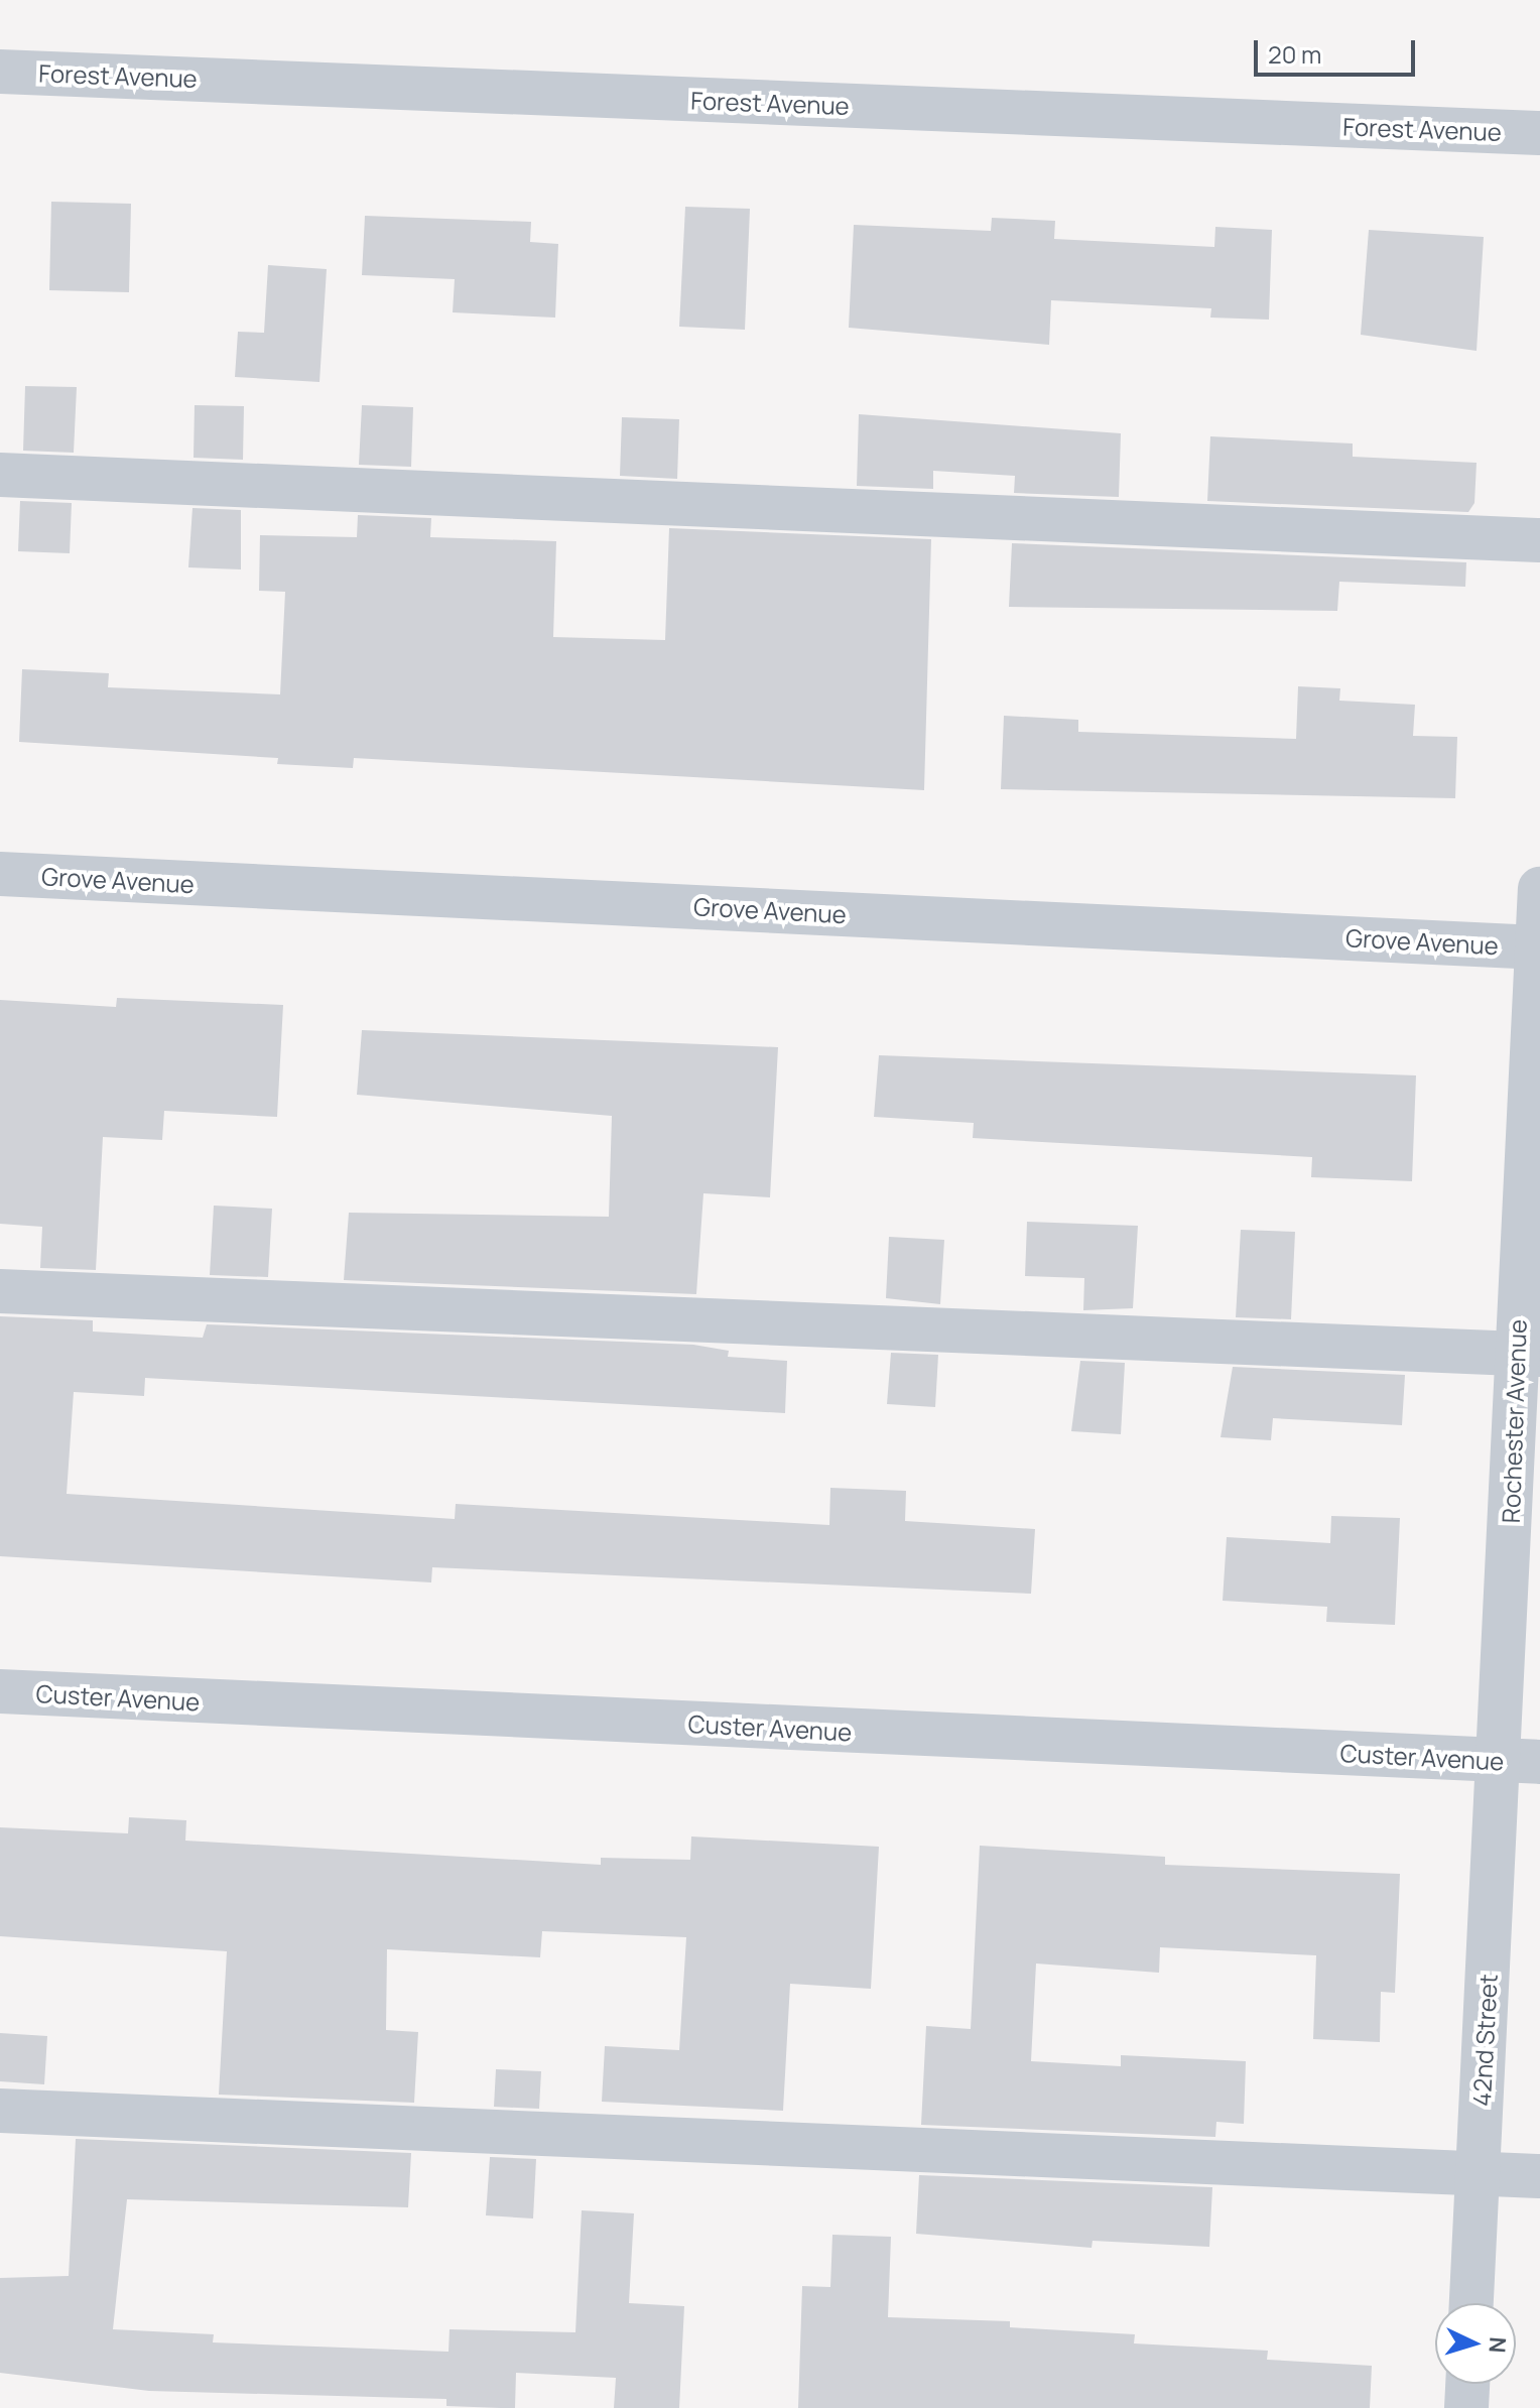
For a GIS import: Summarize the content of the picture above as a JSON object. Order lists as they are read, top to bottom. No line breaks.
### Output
{"streets":{"street":["Forest Avenue","Grove Avenue","Rochester Avenue","Custer Avenue","42nd Street"]},"crossings":[["Grove Avenue","Rochester Avenue"],["Rochester Avenue","Custer Avenue"],["Rochester Avenue","42nd Street"],["Custer Avenue","42nd Street"]],"scale_bar":"20 m","north":"right"}
